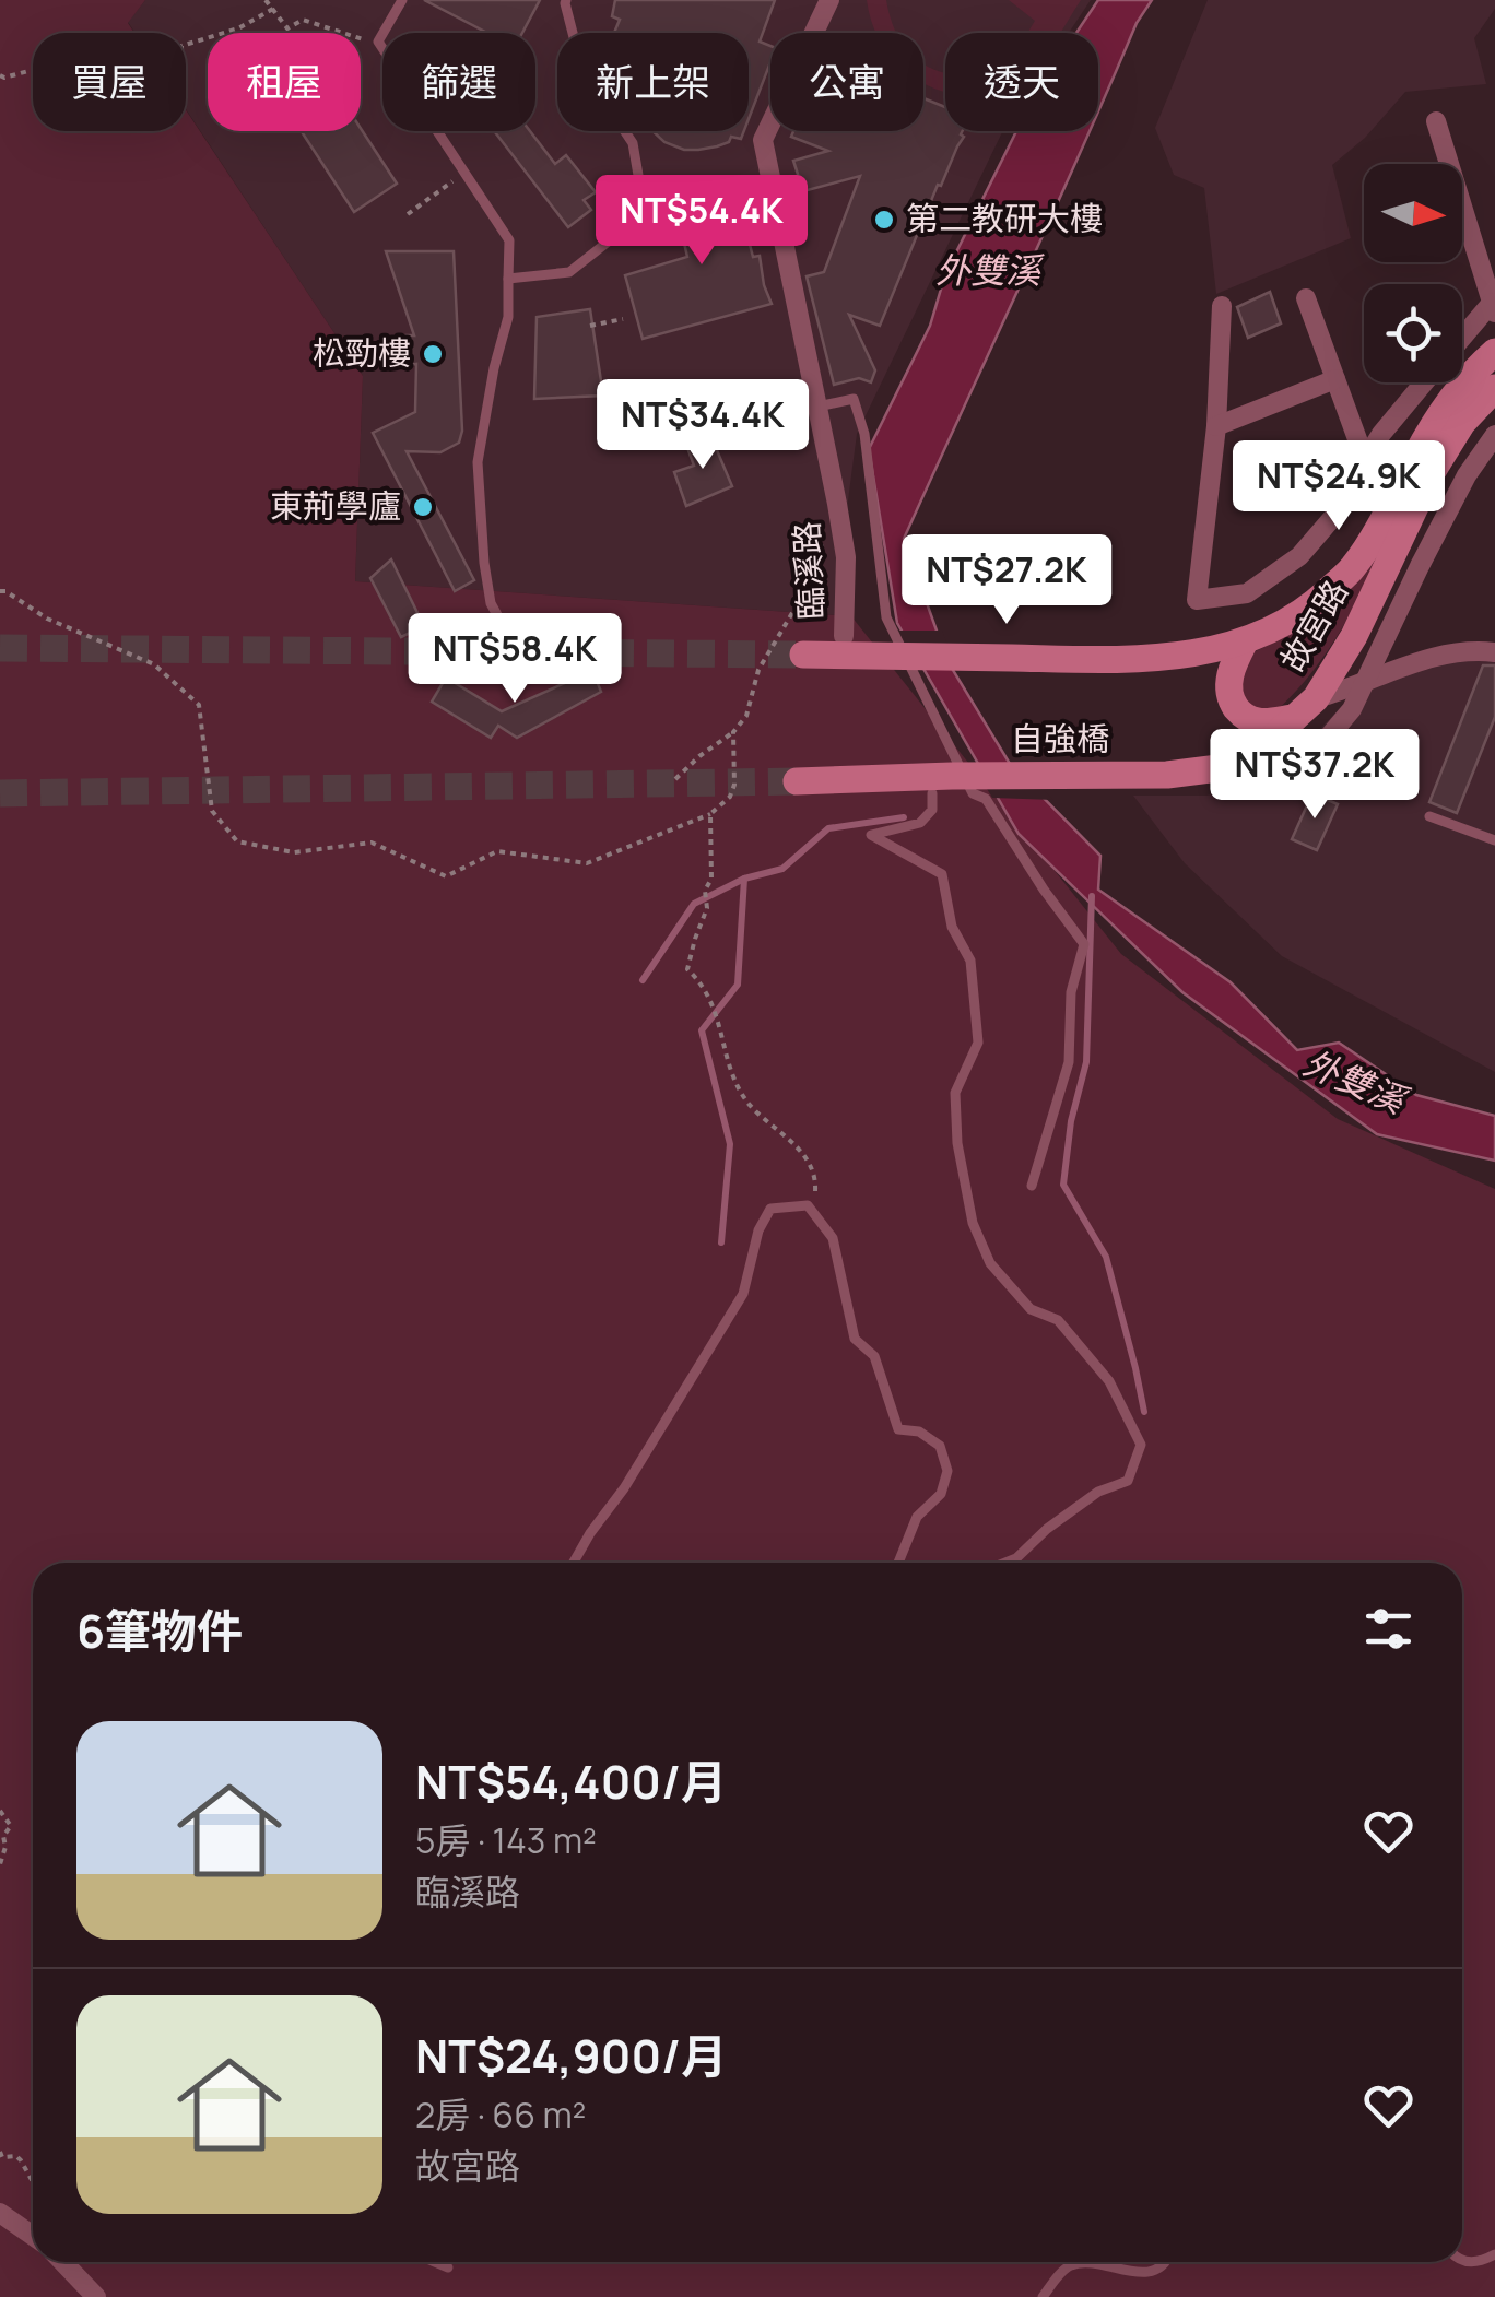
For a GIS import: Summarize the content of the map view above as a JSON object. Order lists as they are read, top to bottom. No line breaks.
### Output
{"streets":{"main road":["故宮路","自強橋"],"street":["臨溪路"]},"crossings":[["故宮路","自強橋"]],"water":["外雙溪"],"places":["第二教研大樓","松勁樓","東荊學廬"],"north":"right","page":{"chip":["買屋","租屋","篩選","新上架","公寓","透天"],"price":["NT$54.4K","NT$34.4K","NT$24.9K","NT$27.2K","NT$58.4K","NT$37.2K"],"heading":"6筆物件","list":[{"name":"NT$54,400/月","note":"5房 · 143 m² · 臨溪路"},{"name":"NT$24,900/月","note":"2房 · 66 m² · 故宮路"}]}}
